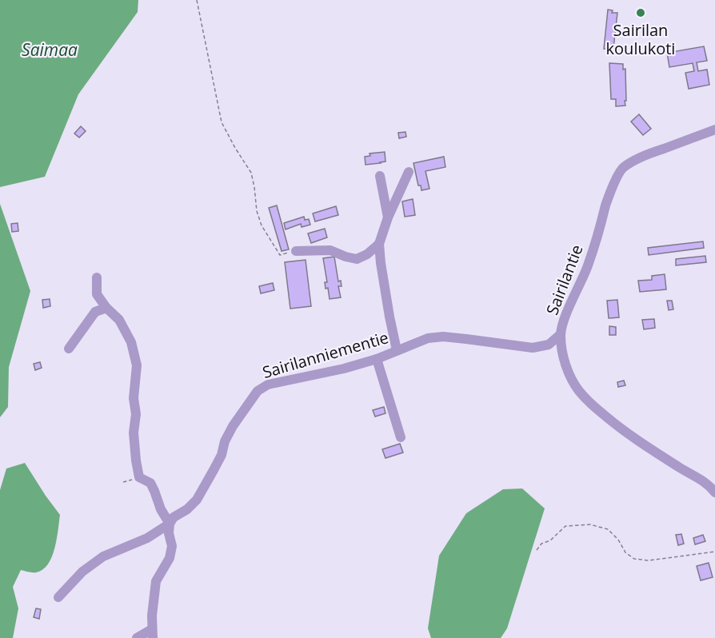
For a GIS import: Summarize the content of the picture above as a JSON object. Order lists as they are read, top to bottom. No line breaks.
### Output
{"streets":{"street":["Sairilantie","Sairilanniementie"]},"crossings":[["Sairilantie","Sairilanniementie"]],"water":["Saimaa"],"places":["Sairilan koulukoti"]}
